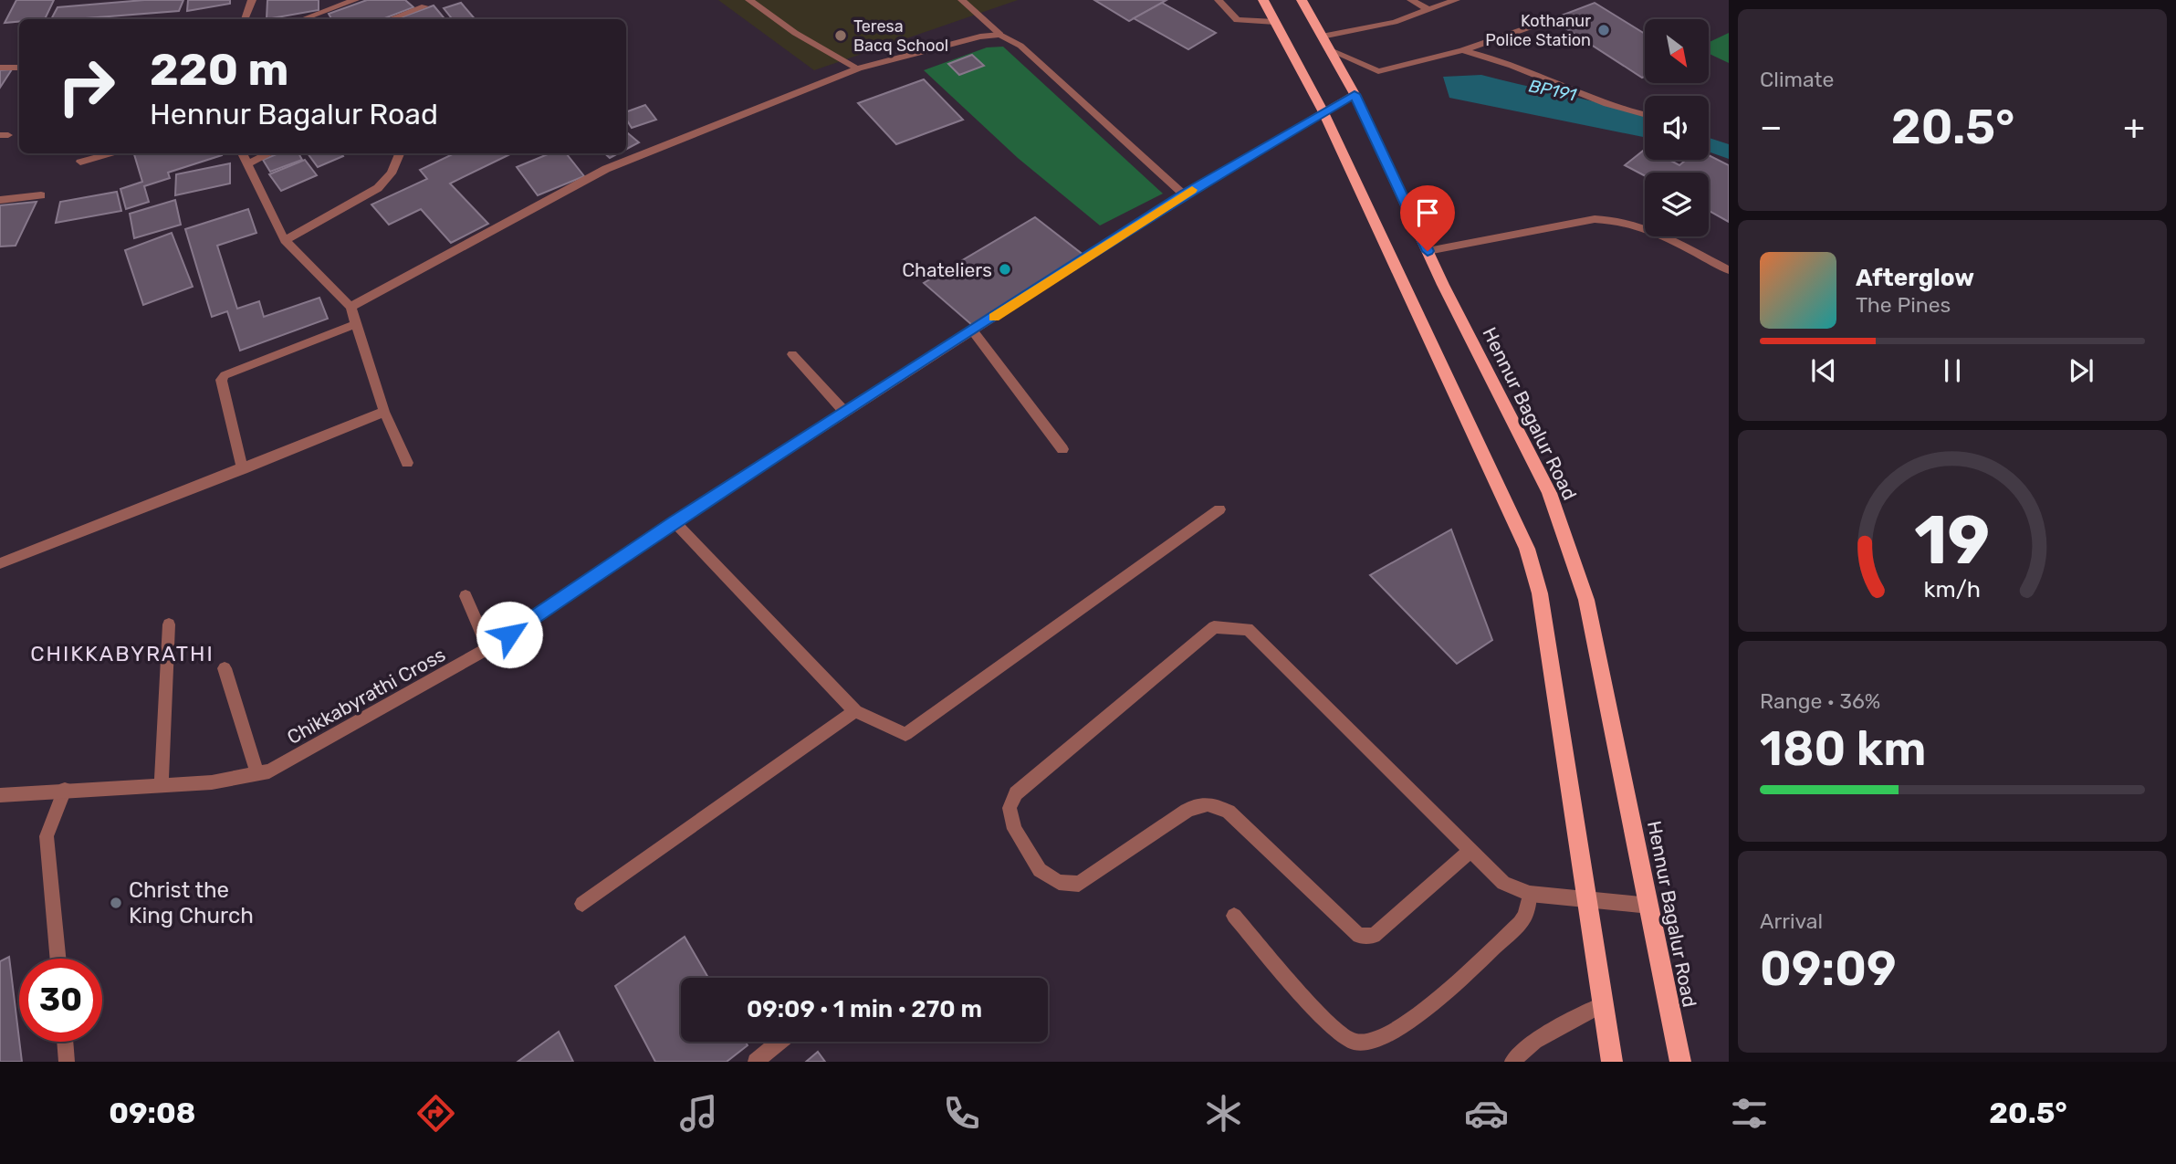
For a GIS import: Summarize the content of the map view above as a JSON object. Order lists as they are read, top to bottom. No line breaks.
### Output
{"streets":{"main road":["Hennur Bagalur Road"],"street":["Chikkabyrathi Cross"]},"crossings":[["Hennur Bagalur Road","Chikkabyrathi Cross"]],"districts":["CHIKKABYRATHI"],"water":["BP191"],"places":["Kothanur Police Station","Teresa Bacq School","Chateliers","Christ the King Church"],"north":"bottom right","page":{"tile":["Climate",["Range · 36%","180 km"],["Arrival","09:09"]],"turn":["220 m","Hennur Bagalur Road"],"heat":["−","20.5°","+"],"song":["Afterglow","The Pines"],"limit":"30","trip":"09:09 · 1 min · 270 m","tabs":["09:08","20.5°"],"gauge":["19","km/h"]}}
